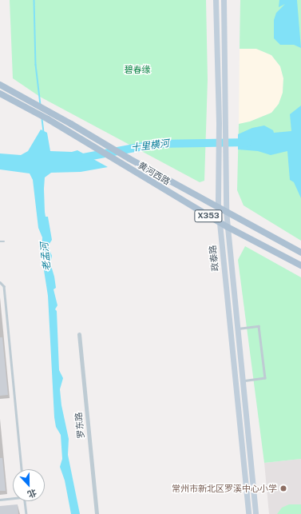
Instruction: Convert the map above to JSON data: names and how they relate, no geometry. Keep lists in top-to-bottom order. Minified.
{"streets":{"main road":["黄河西路","X353","政泰路"],"street":["罗东路"]},"crossings":[["黄河西路","政泰路"]],"water":["十里横河","老孟河"],"parks":["碧春缘"],"places":["常州市新北区罗溪中心小学"],"north":"bottom"}
